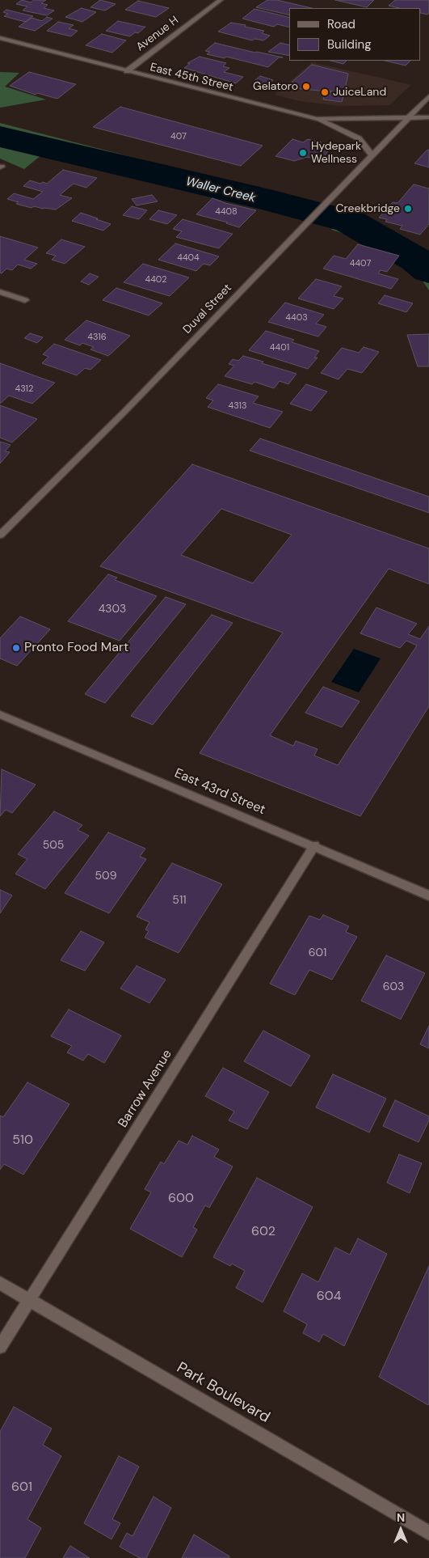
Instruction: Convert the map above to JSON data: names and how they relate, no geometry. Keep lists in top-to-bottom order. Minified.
{"streets":{"street":["Avenue H","East 45th Street","Duval Street","East 43rd Street","Barrow Avenue","Park Boulevard"]},"crossings":[["Avenue H","East 45th Street"],["East 45th Street","Duval Street"],["East 43rd Street","Barrow Avenue"],["Barrow Avenue","Park Boulevard"]],"water":["Waller Creek"],"places":["Gelatoro","JuiceLand","Hydepark Wellness","Creekbridge","Pronto Food Mart"],"house_numbers":["407","4408","4404","4407","4402","4403","4316","4401","4312","4313","4303","505","509","511","601","603","510","600","602","604","601"],"legend":["Road","Building"],"north":"top"}
